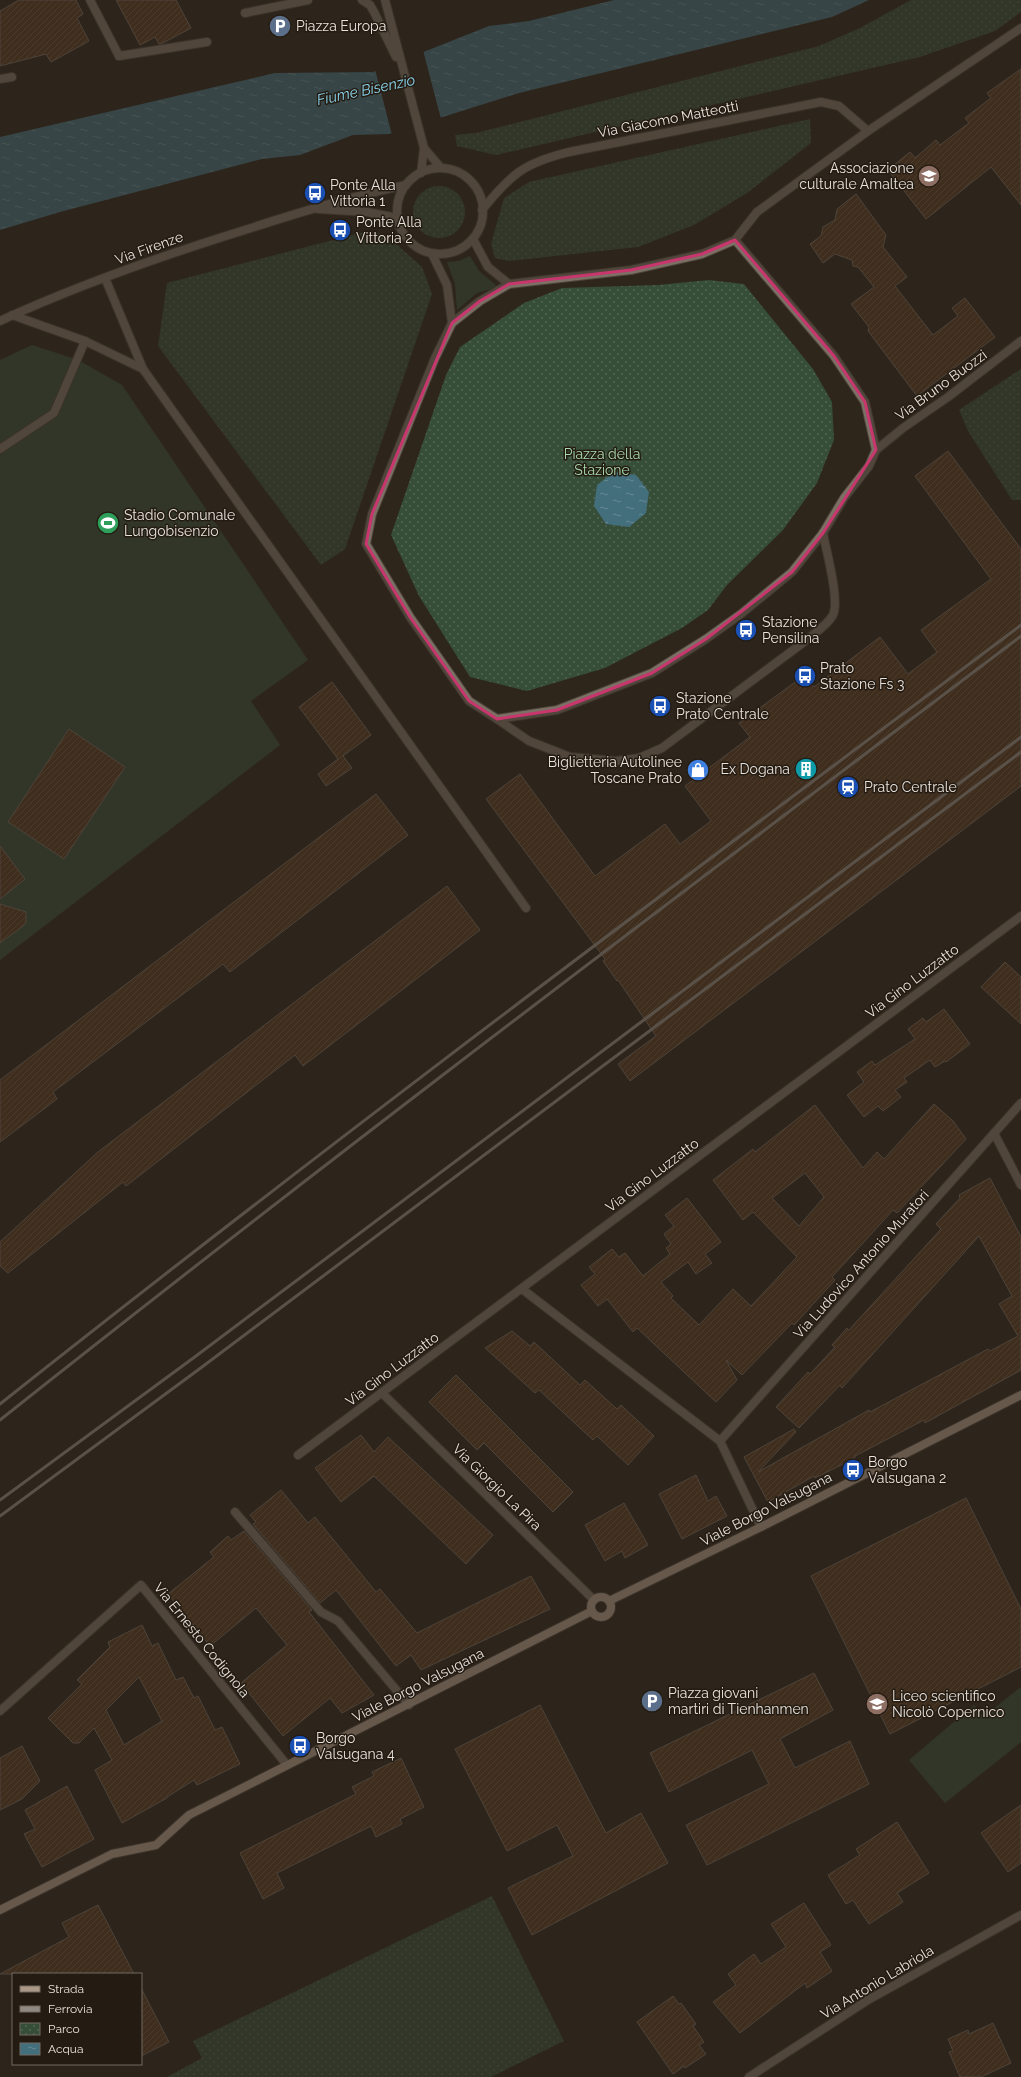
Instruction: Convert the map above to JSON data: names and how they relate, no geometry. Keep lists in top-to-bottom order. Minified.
{"streets":{"main road":["Viale Borgo Valsugana"],"street":["Via Giacomo Matteotti","Via Firenze","Via Bruno Buozzi","Via Gino Luzzatto","Via Ludovico Antonio Muratori","Via Giorgio La Pira","Via Ernesto Codignola","Via Antonio Labriola"]},"crossings":[["Via Giacomo Matteotti","Via Firenze"],["Via Gino Luzzatto","Via Giorgio La Pira"],["Via Giorgio La Pira","Viale Borgo Valsugana"],["Viale Borgo Valsugana","Via Ernesto Codignola"]],"water":["Fiume Bisenzio"],"parks":["Piazza della Stazione"],"places":{"parking":["Piazza Europa","Piazza giovani martiri di Tienhanmen"],"school or university":["Associazione culturale Amaltea","Liceo scientifico Nicolò Copernico"],"bus stop":["Ponte Alla Vittoria 1","Ponte Alla Vittoria 2","Stazione Pensilina","Prato Stazione Fs 3","Stazione Prato Centrale","Borgo Valsugana 2","Borgo Valsugana 4"],"sports":["Stadio Comunale Lungobisenzio"],"building":["Ex Dogana"],"shop":["Biglietteria Autolinee Toscane Prato"],"station":["Prato Centrale"]},"legend":["Strada","Ferrovia","Parco","Acqua"]}
